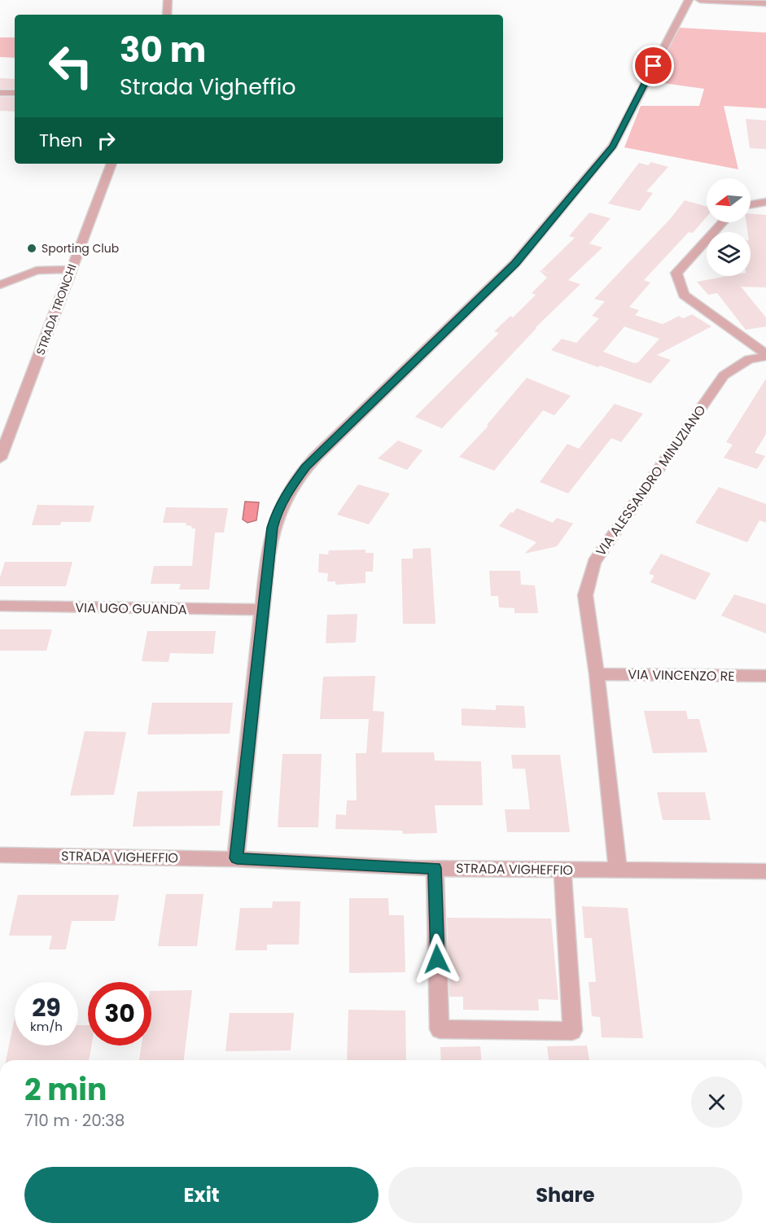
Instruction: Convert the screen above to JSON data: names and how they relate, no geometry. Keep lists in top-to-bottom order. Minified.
{"streets":{"street":["STRADA TRONCHI","VIA ALESSANDRO MINUZIANO","VIA UGO GUANDA","VIA VINCENZO RE","STRADA VIGHEFFIO"]},"crossings":[["VIA ALESSANDRO MINUZIANO","VIA VINCENZO RE"],["VIA ALESSANDRO MINUZIANO","STRADA VIGHEFFIO"]],"places":["Sporting Club"],"north":"left","page":{"turn":["30 m","Strada Vigheffio"],"then":"Then","speed":"29 km/h","limit":"30","heading":["2 min","710 m · 20:38"],"buttons":["Exit","Share"]}}
